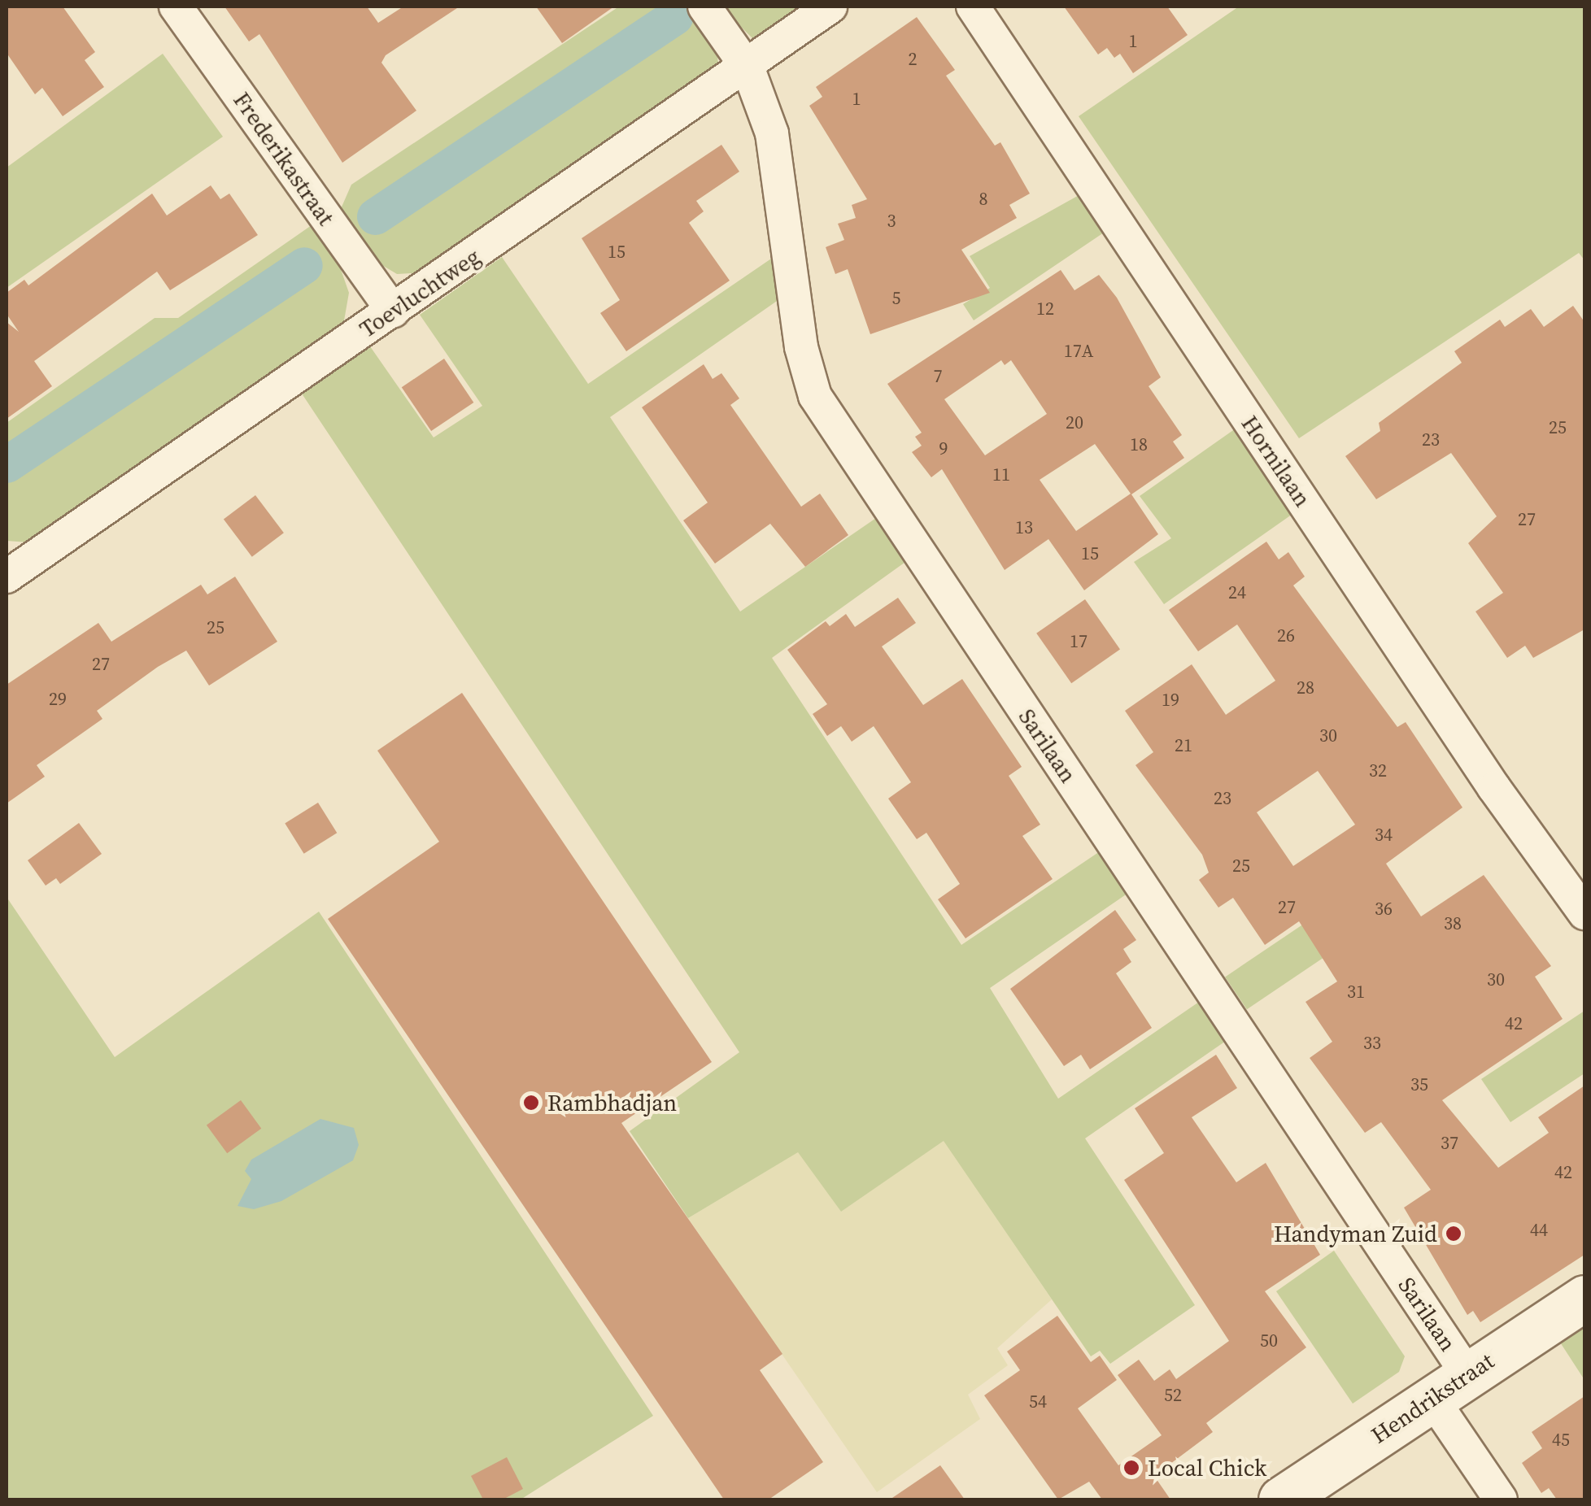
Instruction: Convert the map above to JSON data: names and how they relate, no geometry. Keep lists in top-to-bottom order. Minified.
{"streets":{"street":["Frederikastraat","Toevluchtweg","Hornilaan","Sarilaan","Hendrikstraat"]},"crossings":[["Frederikastraat","Toevluchtweg"],["Toevluchtweg","Sarilaan"],["Sarilaan","Hendrikstraat"]],"places":["Rambhadjan","Handyman Zuid","Local Chick"],"house_numbers":["1","2","1","8","3","15","5","12","17A","7","20","25","23","18","9","11","27","13","15","24","25","26","17","27","28","29","19","30","21","32","23","34","25","27","36","38","30","31","42","33","35","37","42","44","50","52","54","45"]}
